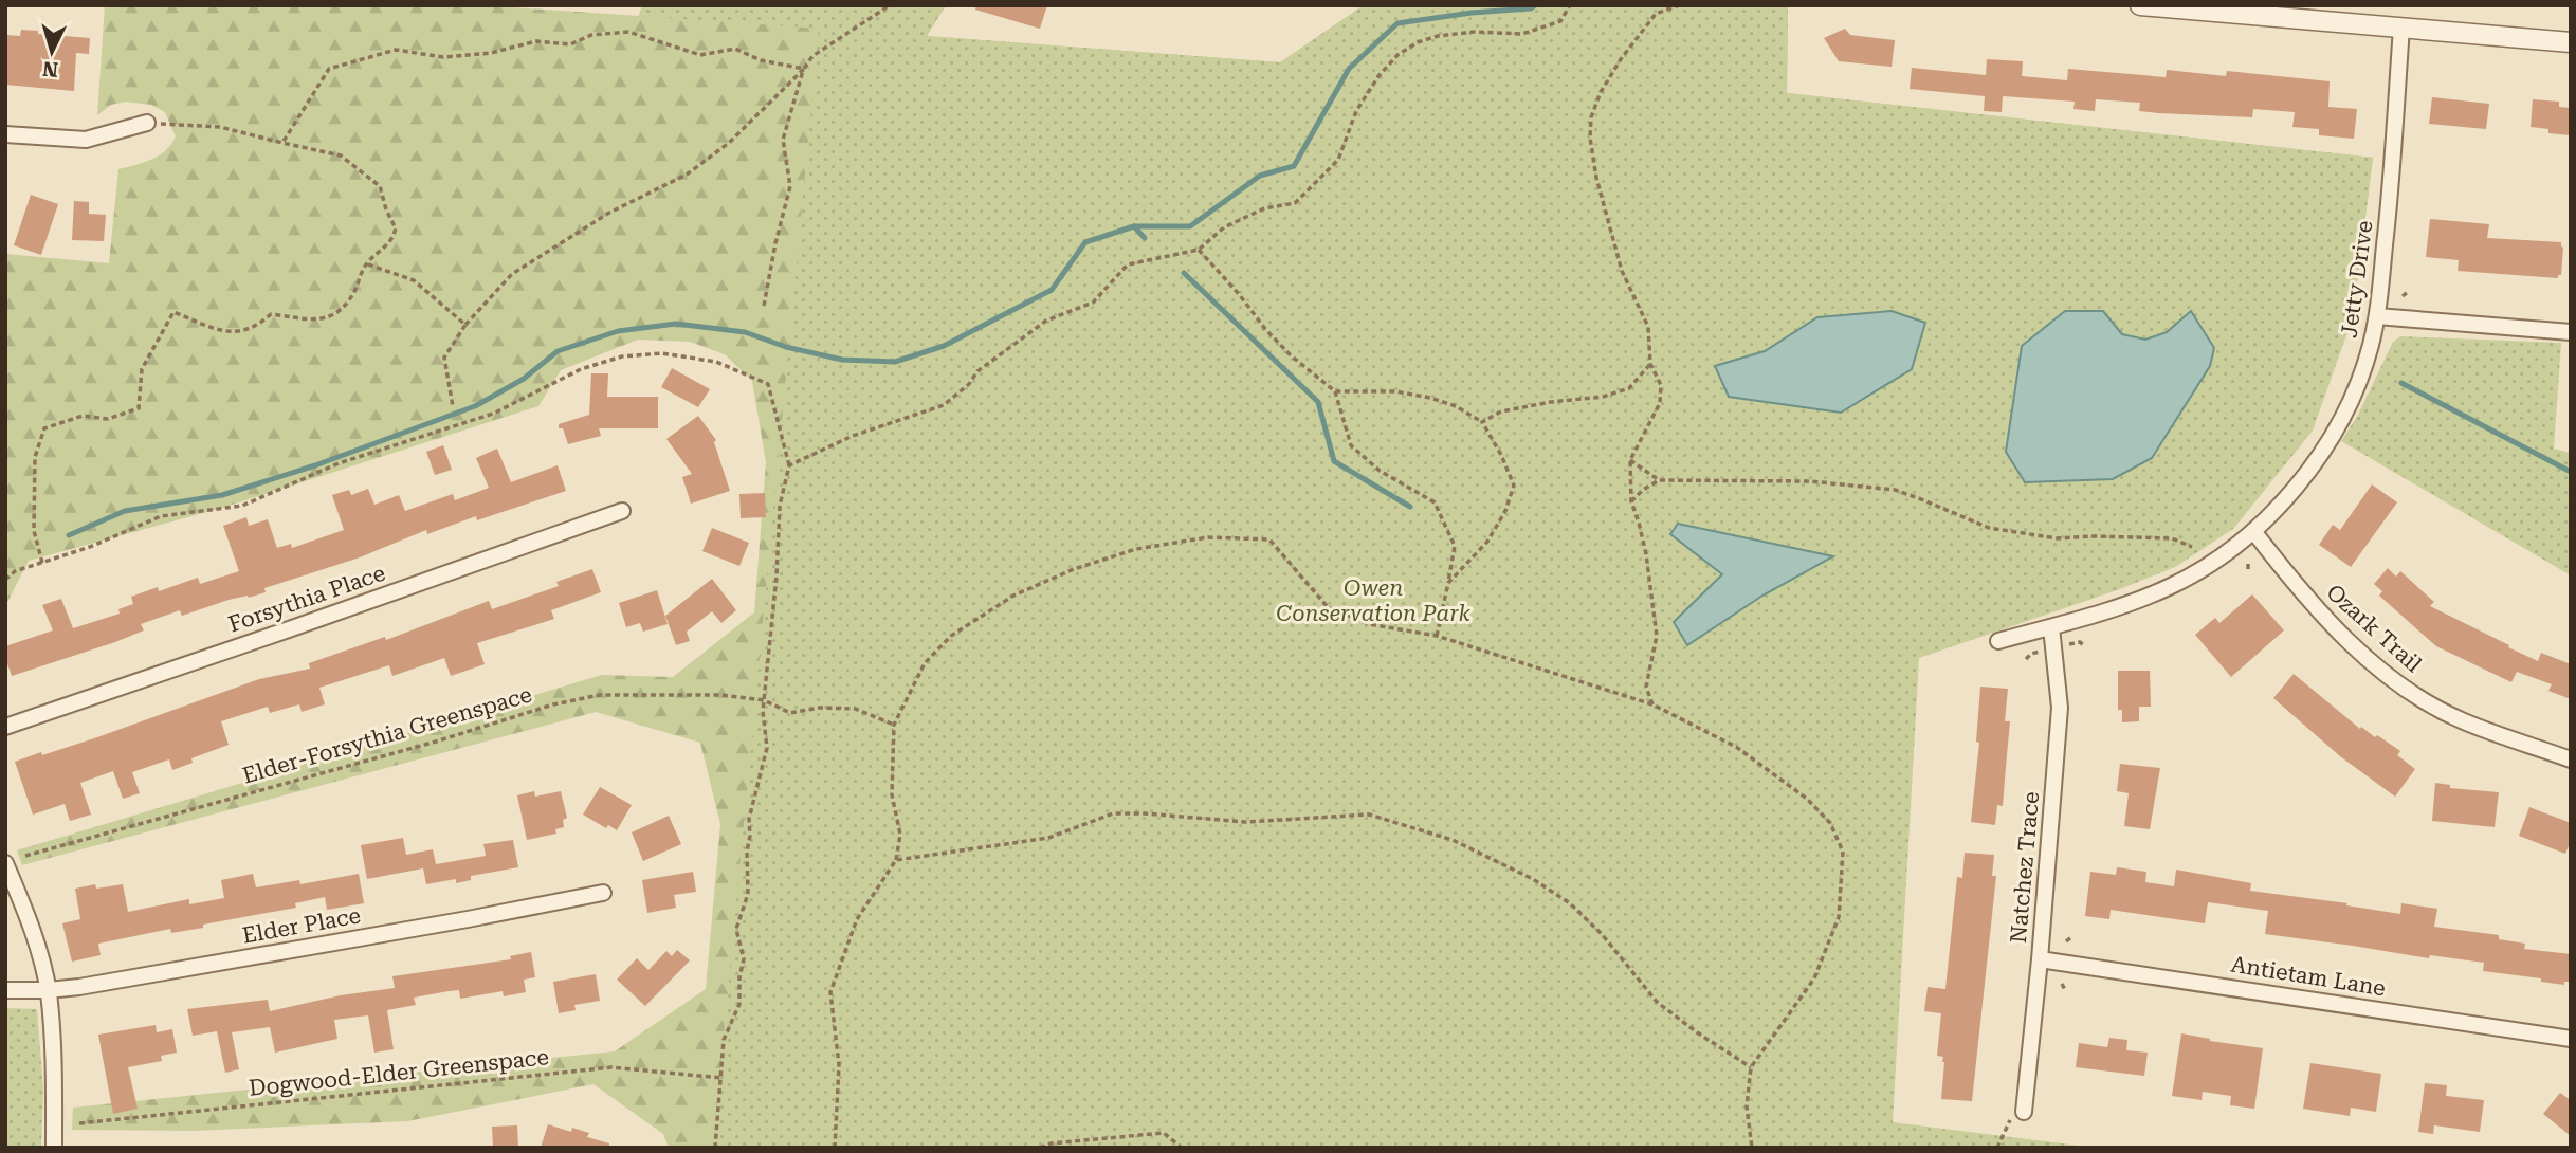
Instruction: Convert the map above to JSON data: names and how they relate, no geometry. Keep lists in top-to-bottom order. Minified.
{"streets":{"street":["Jetty Drive","Forsythia Place","Ozark Trail","Natchez Trace","Elder Place","Antietam Lane"],"path":["Elder-Forsythia Greenspace","Dogwood-Elder Greenspace"]},"crossings":[["Jetty Drive","Ozark Trail"],["Jetty Drive","Natchez Trace"],["Natchez Trace","Antietam Lane"]],"parks":["Owen Conservation Park"],"north":"bottom"}
